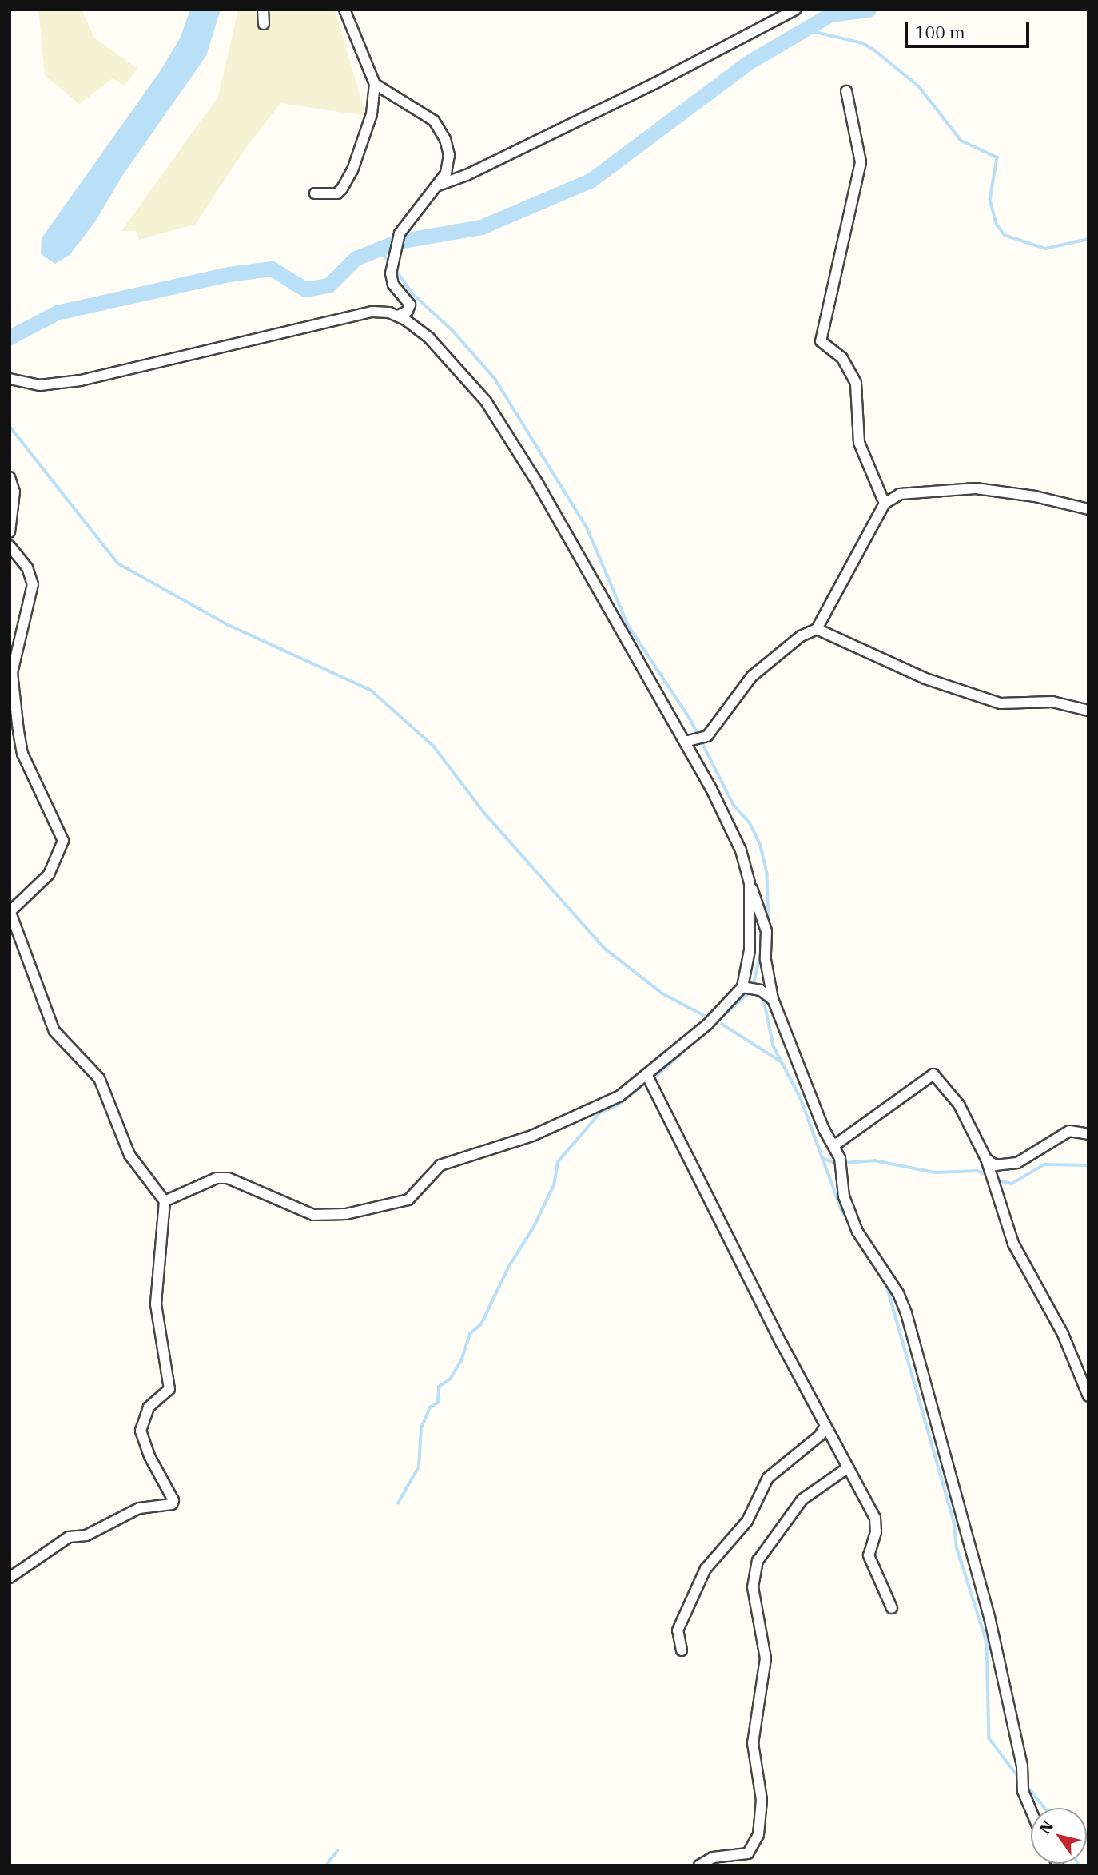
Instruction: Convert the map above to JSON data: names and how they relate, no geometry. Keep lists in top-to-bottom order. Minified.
{"scale_bar":"100 m","north":"top left"}
